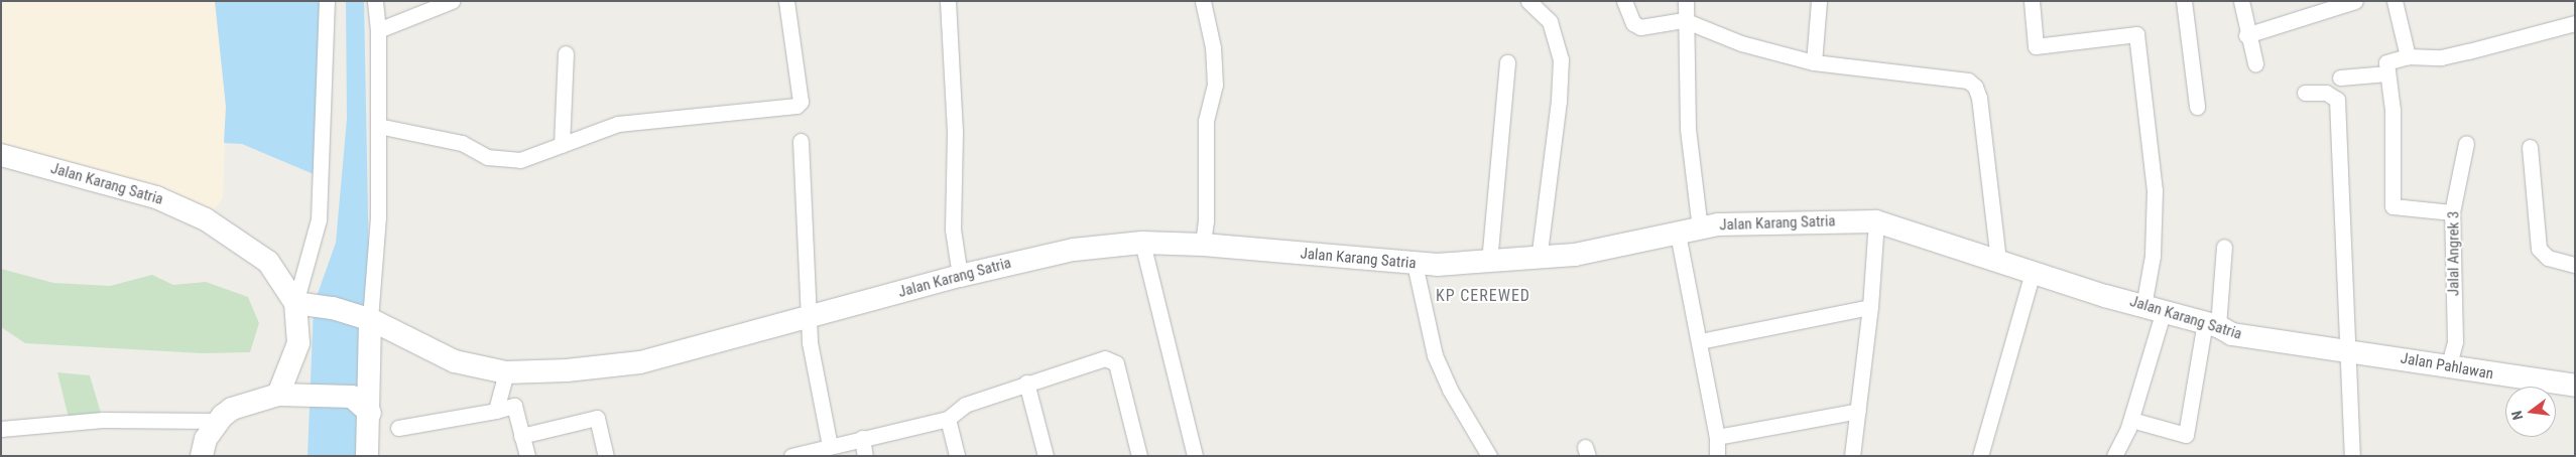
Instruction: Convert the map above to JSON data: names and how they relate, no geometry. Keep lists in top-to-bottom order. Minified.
{"streets":{"street":["Jalan Karang Satria","Jalal Angrek 3","Jalan Pahlawan"]},"crossings":[["Jalan Karang Satria","Jalan Pahlawan"],["Jalal Angrek 3","Jalan Pahlawan"]],"districts":["KP CEREWED"],"north":"left"}
